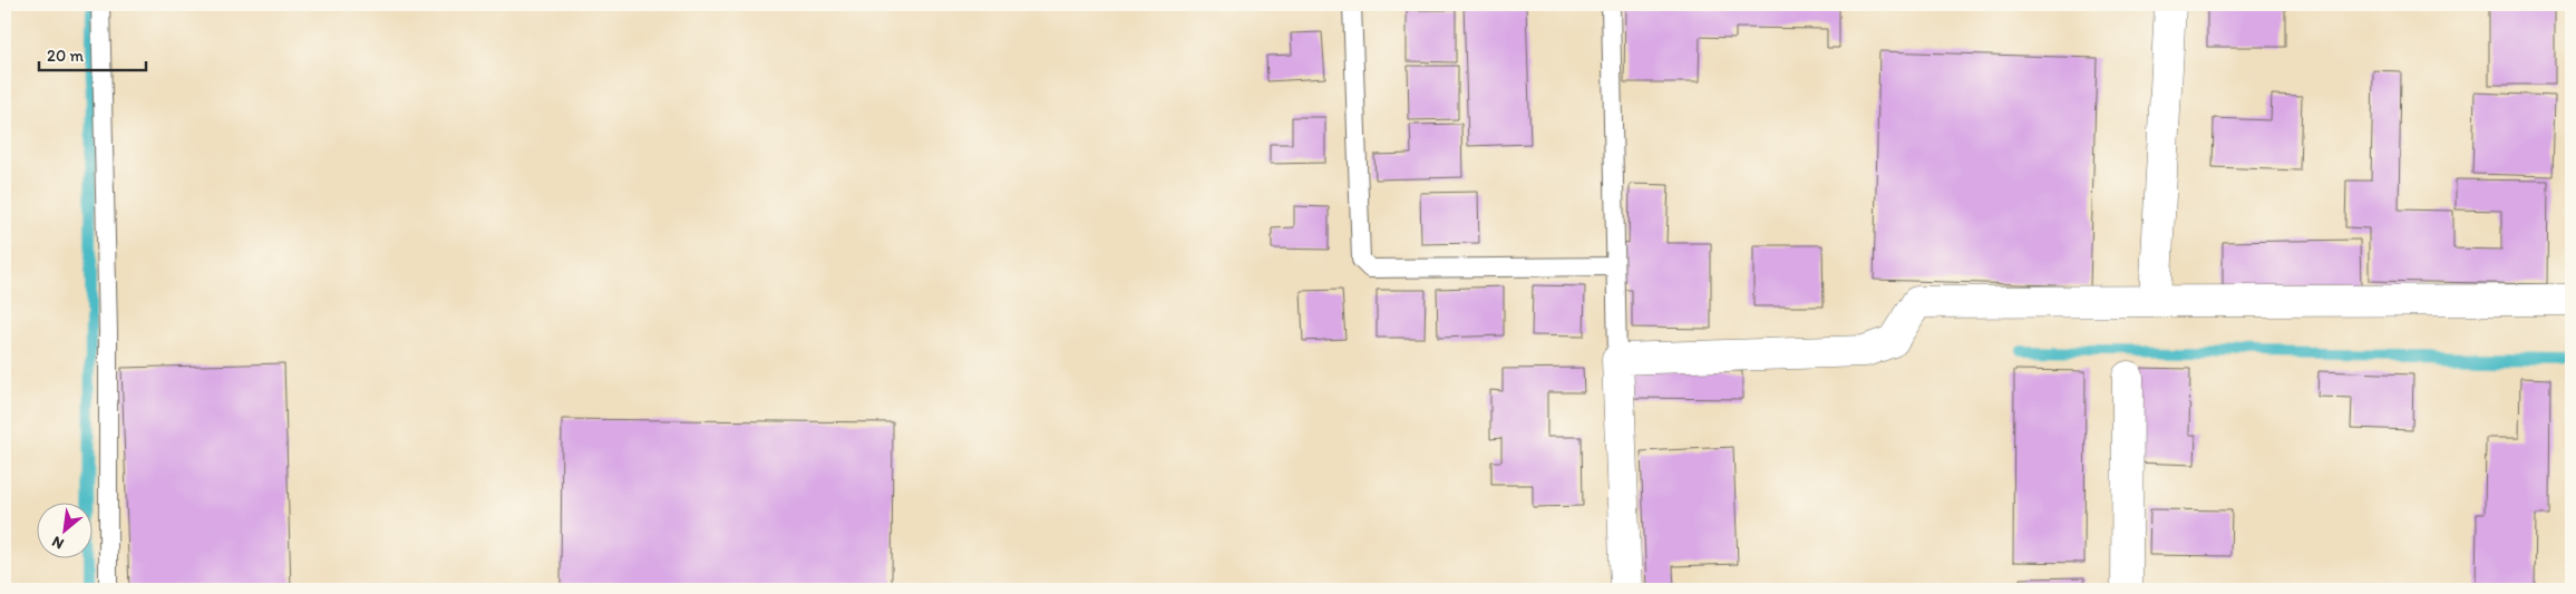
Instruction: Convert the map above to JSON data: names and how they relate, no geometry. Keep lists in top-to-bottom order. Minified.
{"scale_bar":"20 m","north":"bottom left"}
